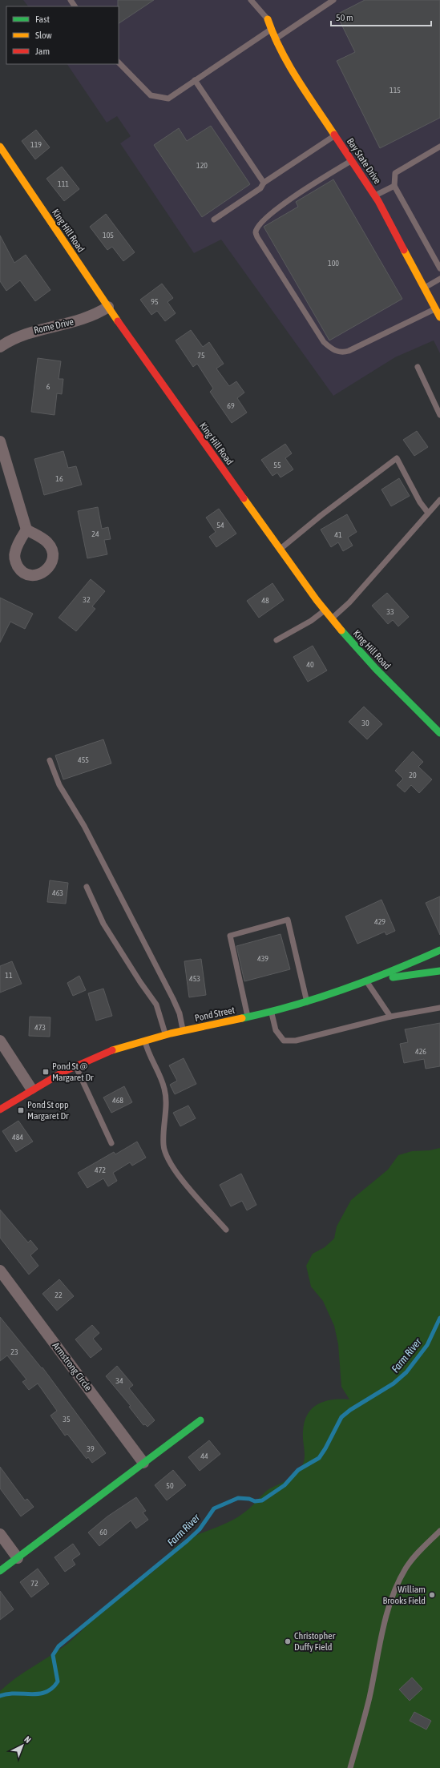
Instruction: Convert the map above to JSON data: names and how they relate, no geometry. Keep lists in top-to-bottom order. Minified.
{"streets":{"street":["Bay State Drive","King Hill Road","Rome Drive","Pond Street","Armstrong Circle"]},"crossings":[["King Hill Road","Rome Drive"]],"water":["Farm River"],"places":{"transit":["Pond St @ Margaret Dr","Pond St opp Margaret Dr"],"other":["William Brooks Field","Christopher Duffy Field"]},"house_numbers":["115","119","120","111","105","100","95","75","6","69","55","16","54","24","41","32","48","33","40","30","455","20","463","429","439","11","453","473","426","468","484","472","22","23","34","35","39","44","50","60","72"],"legend":["Fast","Slow","Jam"],"scale_bar":"50 m","north":"top right"}
